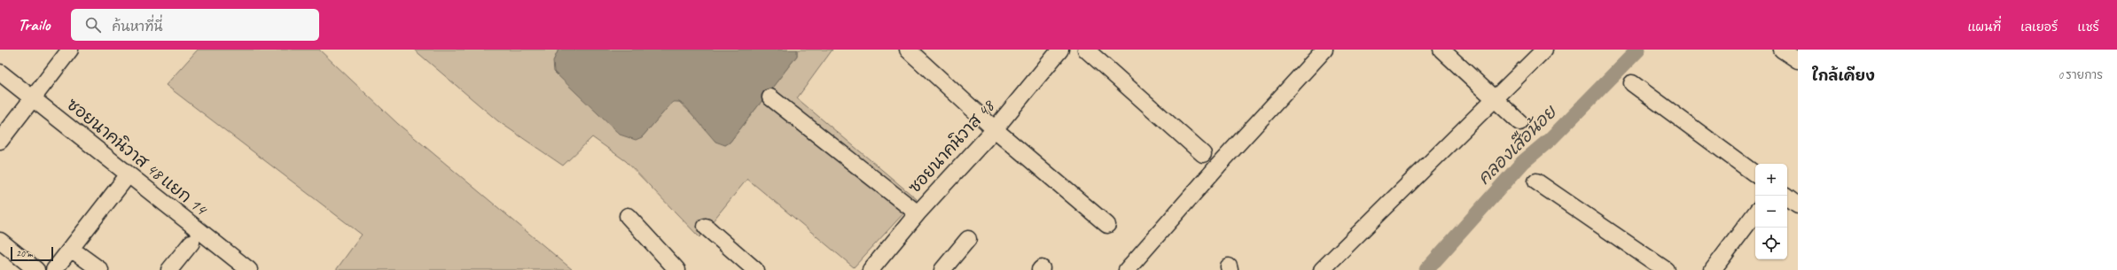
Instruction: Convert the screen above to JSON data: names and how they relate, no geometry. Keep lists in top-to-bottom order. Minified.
{"streets":{"street":["ซอยนาคนิวาส 48","ซอยนาคนิวาส 48 แยก 14"]},"water":["คลองเสือน้อย"],"scale_bar":"20 m","page":{"header":"Trailo","search":"ค้นหาที่นี่","nav":["แผนที่","เลเยอร์","แชร์"],"heading":["ใกล้เคียง","0 รายการ"],"map_buttons":["+","−"],"scale":"20 m"}}
